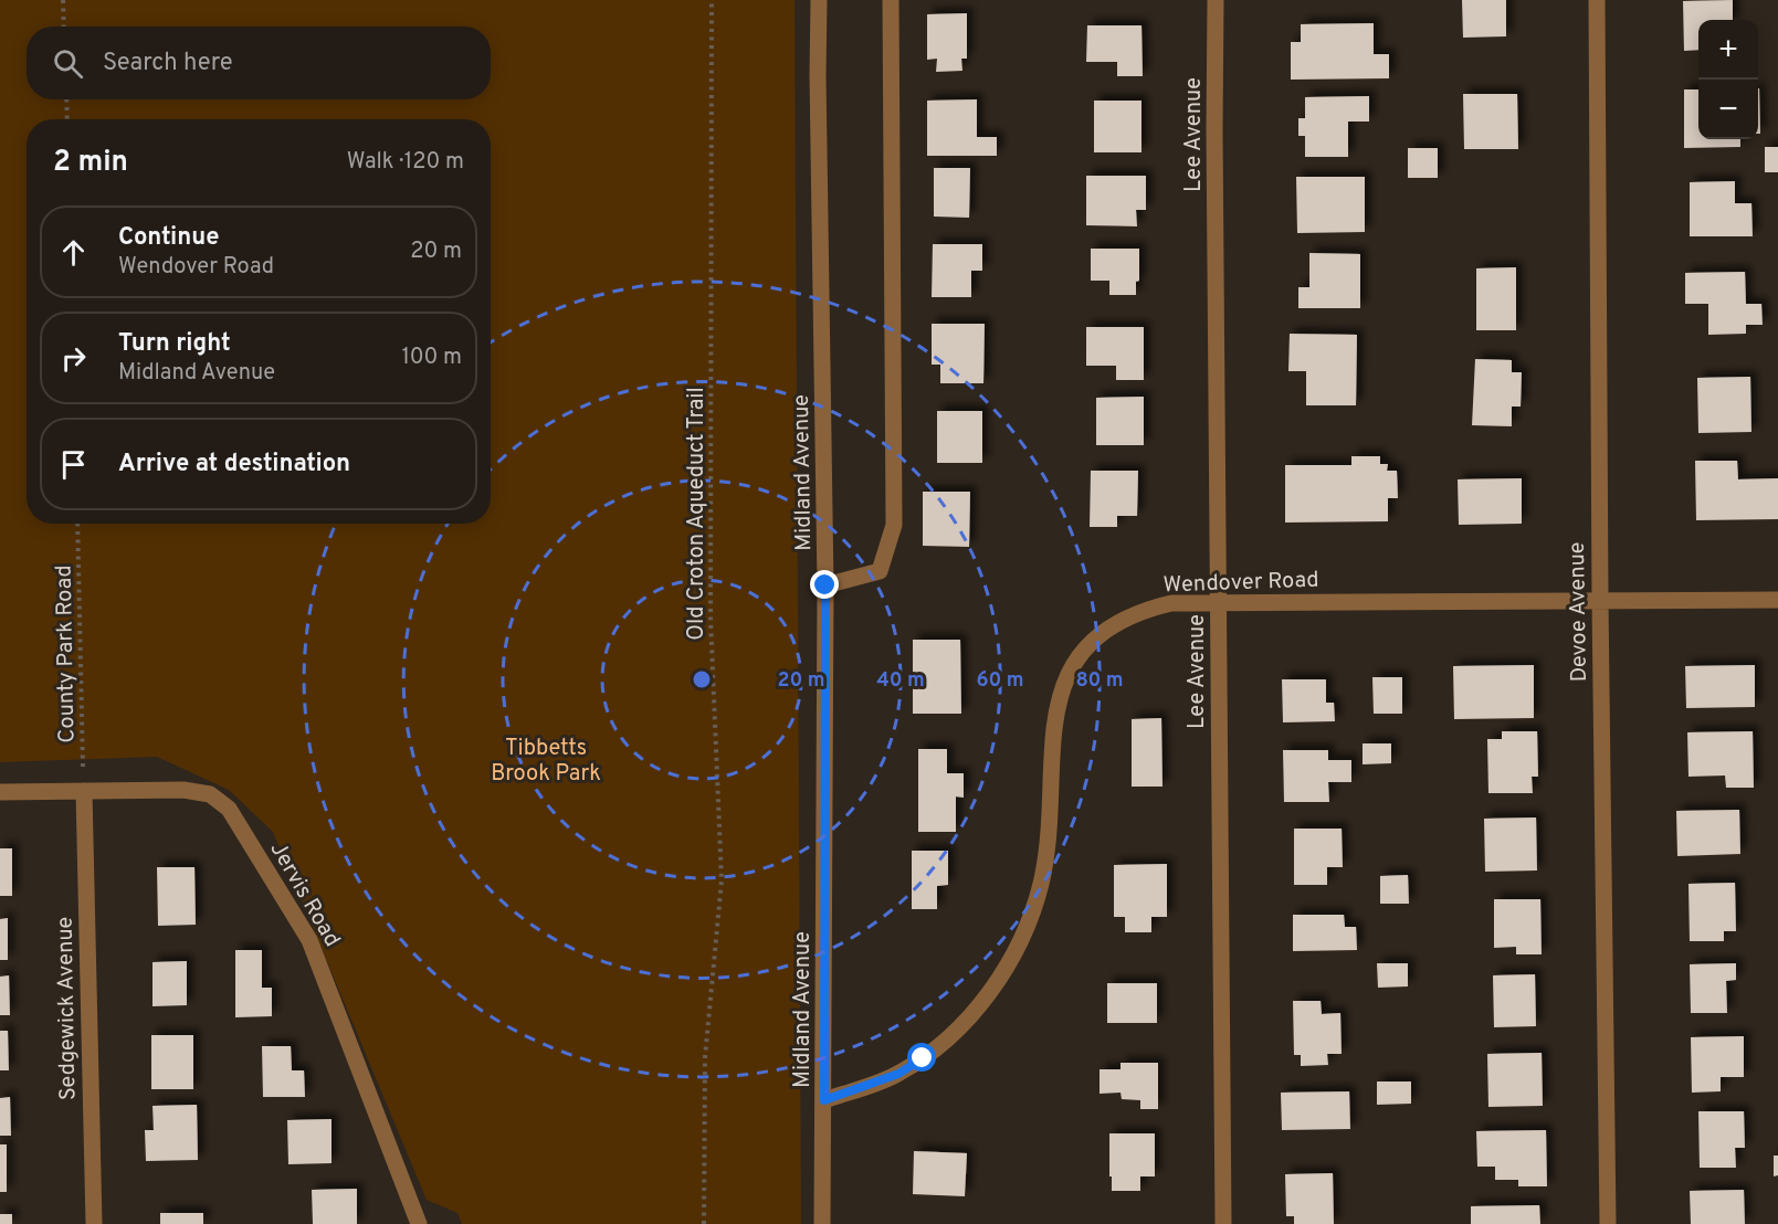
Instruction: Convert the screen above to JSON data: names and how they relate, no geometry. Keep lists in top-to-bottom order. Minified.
{"streets":{"street":["Lee Avenue","Midland Avenue","Wendover Road","Devoe Avenue","Jervis Road","Sedgewick Avenue"],"path":["Old Croton Aqueduct Trail","County Park Road"]},"crossings":[["Lee Avenue","Wendover Road"],["Midland Avenue","Wendover Road"],["Wendover Road","Devoe Avenue"],["County Park Road","Jervis Road"],["County Park Road","Sedgewick Avenue"],["Jervis Road","Sedgewick Avenue"]],"parks":["Tibbetts Brook Park"],"page":{"map_buttons":["+","−"],"search":"Search here","heading":["2 min","Walk · 120 m"],"list":[["Continue","Wendover Road","20 m"],["Turn right","Midland Avenue","100 m"],"Arrive at destination"]},"rings":["20 m","40 m","60 m","80 m"]}
